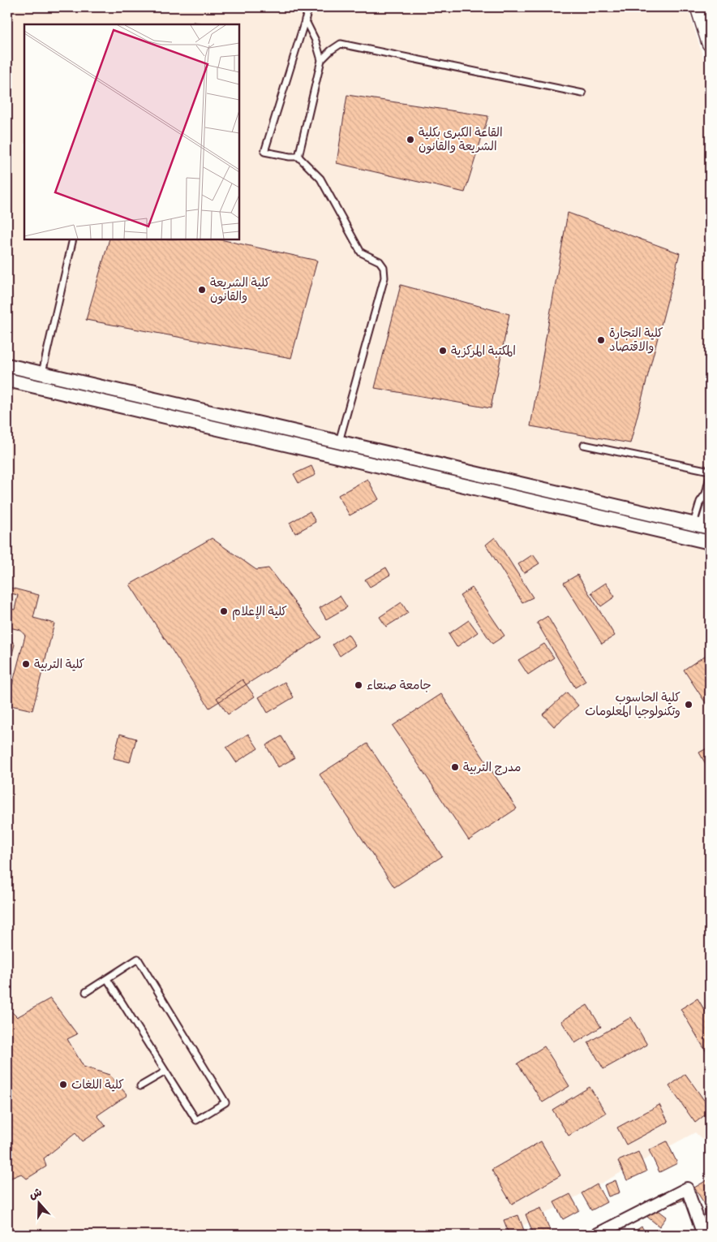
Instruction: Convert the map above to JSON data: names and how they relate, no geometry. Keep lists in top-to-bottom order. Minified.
{"places":["القاعة الكبرى بكلية الشريعة والقانون","كلية الشريعة والقانون","كلية التجارة والاقتصاد","المكتبة المركزية","كلية الإعلام","كلية التربية","جامعة صنعاء","كلية الحاسوب وتكنولوجيا المعلومات","مدرج التربية","كلية اللغات"],"north":"top"}
